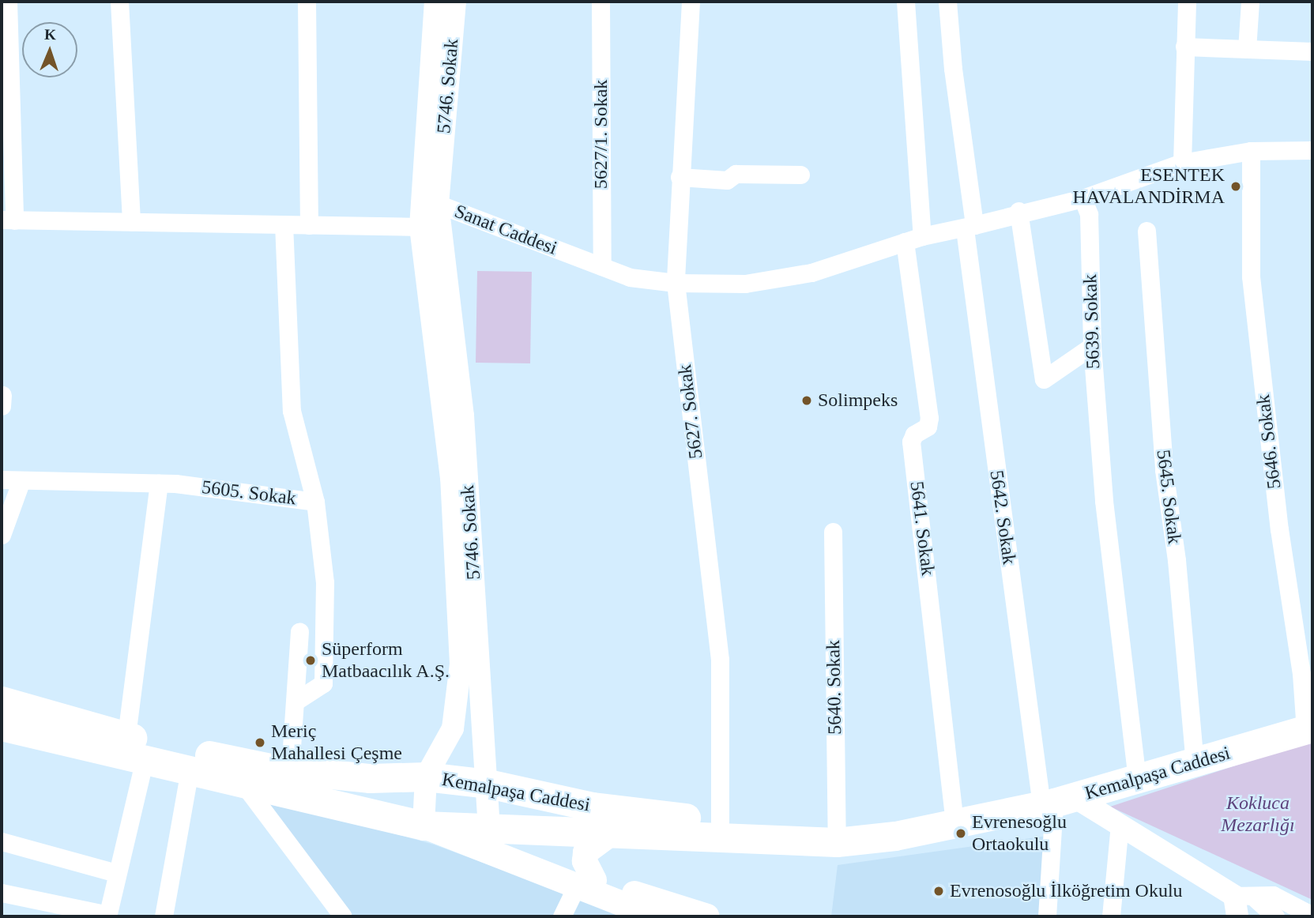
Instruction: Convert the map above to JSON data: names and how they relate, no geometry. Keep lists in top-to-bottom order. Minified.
{"streets":{"main road":["Kemalpaşa Caddesi"],"street":["5746. Sokak","5627/1. Sokak","Sanat Caddesi","5639. Sokak","5627. Sokak","5646. Sokak","5605. Sokak","5645. Sokak","5642. Sokak","5641. Sokak","5640. Sokak"]},"crossings":[["5746. Sokak","Sanat Caddesi"],["5746. Sokak","Kemalpaşa Caddesi"],["5627/1. Sokak","Sanat Caddesi"],["Sanat Caddesi","5627. Sokak"],["Sanat Caddesi","5642. Sokak"],["Sanat Caddesi","5641. Sokak"],["5639. Sokak","Kemalpaşa Caddesi"],["5627. Sokak","Kemalpaşa Caddesi"],["5646. Sokak","Kemalpaşa Caddesi"],["5645. Sokak","Kemalpaşa Caddesi"],["5642. Sokak","Kemalpaşa Caddesi"],["5641. Sokak","Kemalpaşa Caddesi"],["5640. Sokak","Kemalpaşa Caddesi"]],"parks":["Kokluca Mezarlığı"],"places":["ESENTEK HAVALANDİRMA","Solimpeks","Süperform Matbaacılık A.Ş.","Meriç Mahallesi Çeşme","Evrenesoğlu Ortaokulu","Evrenosoğlu İlköğretim Okulu"],"north":"top"}
